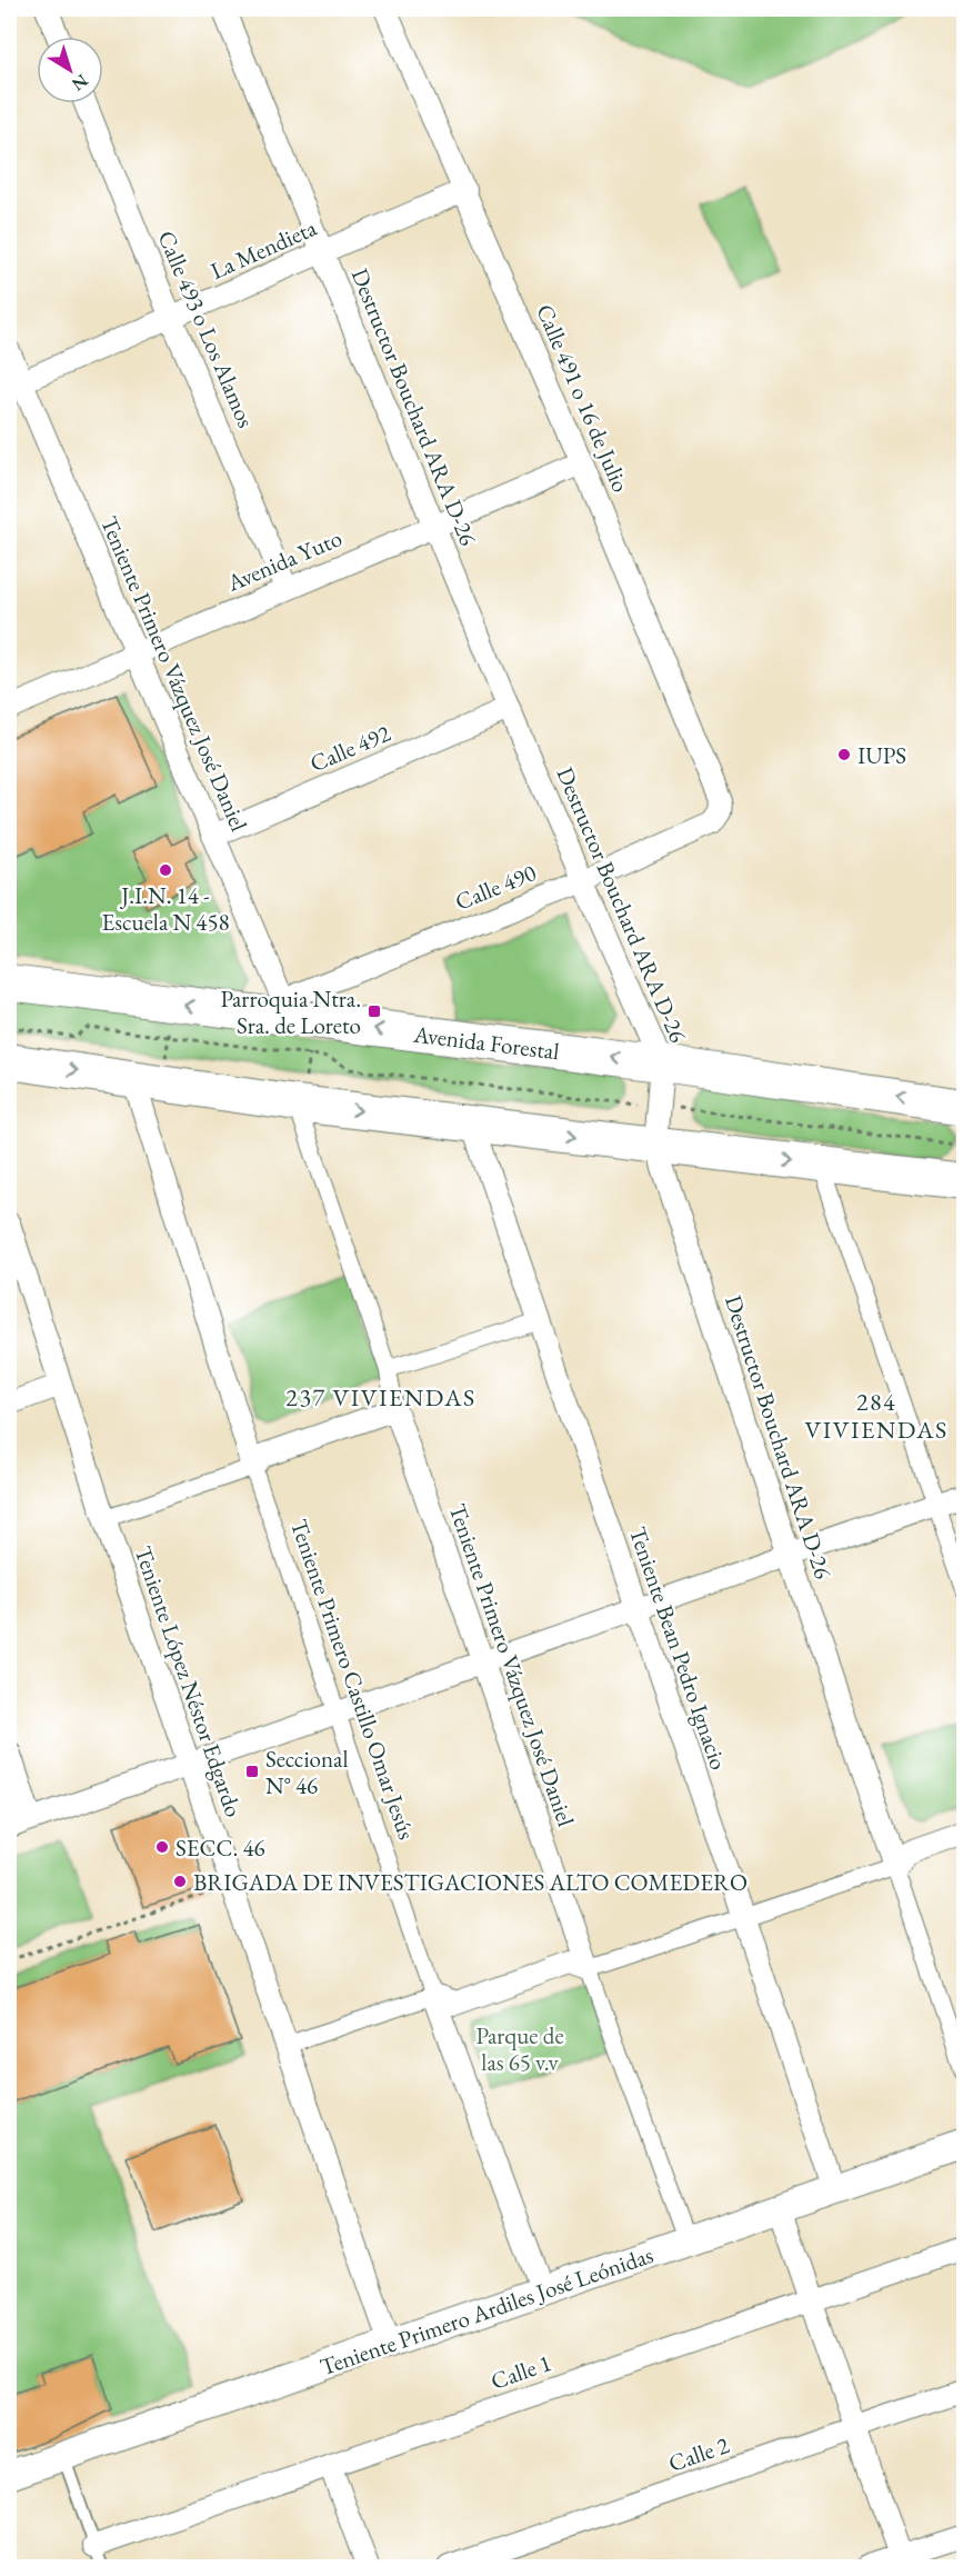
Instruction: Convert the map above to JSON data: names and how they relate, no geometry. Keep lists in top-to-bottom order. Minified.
{"streets":{"main road":["Avenida Forestal"],"street":["La Mendieta","Calle 493 o Los Alamos","Calle 491 o 16 de Julio","Destructor Bouchard ARA D-26","Avenida Yuto","Teniente Primero Vázquez José Daniel","Calle 492","Calle 490","Teniente Bean Pedro Ignacio","Teniente Primero Castillo Omar Jesús","Teniente López Néstor Edgardo","Teniente Primero Ardiles José Leónidas","Calle 1","Calle 2"]},"crossings":[["La Mendieta","Calle 493 o Los Alamos"],["La Mendieta","Calle 491 o 16 de Julio"],["La Mendieta","Destructor Bouchard ARA D-26"],["La Mendieta","Teniente Primero Vázquez José Daniel"],["Calle 493 o Los Alamos","Avenida Yuto"],["Calle 491 o 16 de Julio","Avenida Yuto"],["Calle 491 o 16 de Julio","Calle 490"],["Destructor Bouchard ARA D-26","Avenida Yuto"],["Destructor Bouchard ARA D-26","Calle 492"],["Destructor Bouchard ARA D-26","Calle 490"],["Destructor Bouchard ARA D-26","Avenida Forestal"],["Avenida Yuto","Teniente Primero Vázquez José Daniel"],["Teniente Primero Vázquez José Daniel","Calle 492"],["Teniente Primero Vázquez José Daniel","Calle 490"],["Teniente Primero Vázquez José Daniel","Avenida Forestal"],["Teniente Primero Vázquez José Daniel","Teniente Primero Ardiles José Leónidas"],["Calle 490","Avenida Forestal"],["Teniente Bean Pedro Ignacio","Teniente Primero Ardiles José Leónidas"],["Teniente Primero Castillo Omar Jesús","Teniente Primero Ardiles José Leónidas"],["Teniente López Néstor Edgardo","Teniente Primero Ardiles José Leónidas"]],"districts":["237 VIVIENDAS","284 VIVIENDAS"],"parks":["Parque de las 65 v.v"],"places":{"other":["IUPS","J.I.N. 14 - Escuela N 458","SECC. 46","BRIGADA DE INVESTIGACIONES ALTO COMEDERO"],"transit":["Parroquia Ntra. Sra. de Loreto","Seccional N° 46"]},"north":"bottom right"}
